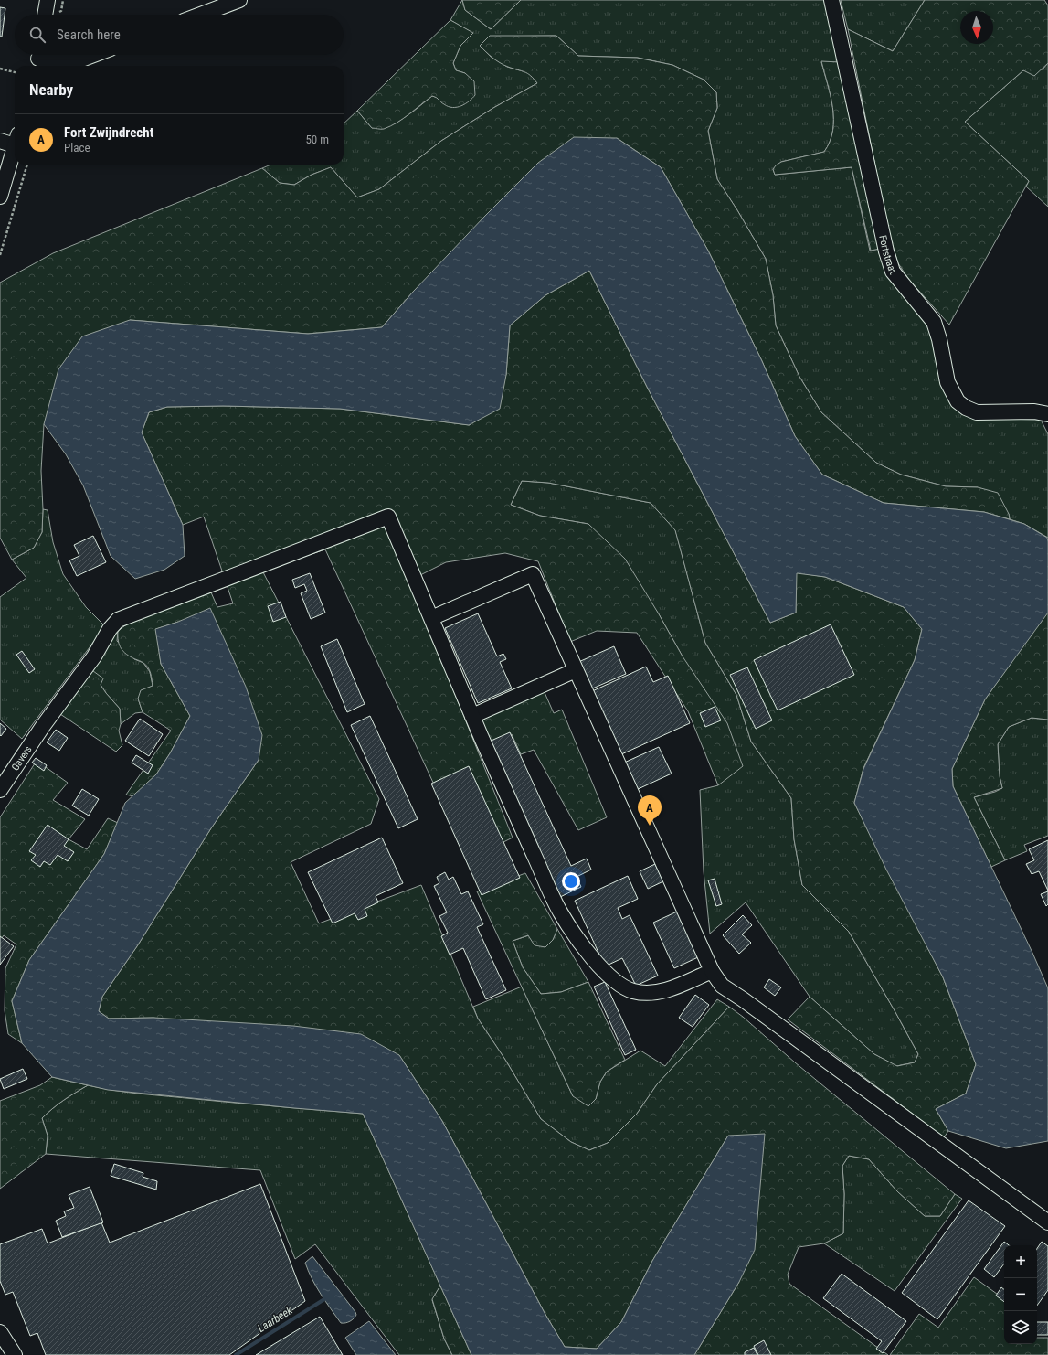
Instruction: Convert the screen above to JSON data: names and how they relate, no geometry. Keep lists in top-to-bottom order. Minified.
{"streets":{"street":["Fortstraat","Gavers"]},"water":["Laarbeek"],"north":"bottom","page":{"search":"Search here","heading":"Nearby","list":[{"mark":"A","name":"Fort Zwijndrecht","note":"Place","value":"50 m"}],"pins":"A","map_buttons":["+","−"]}}
